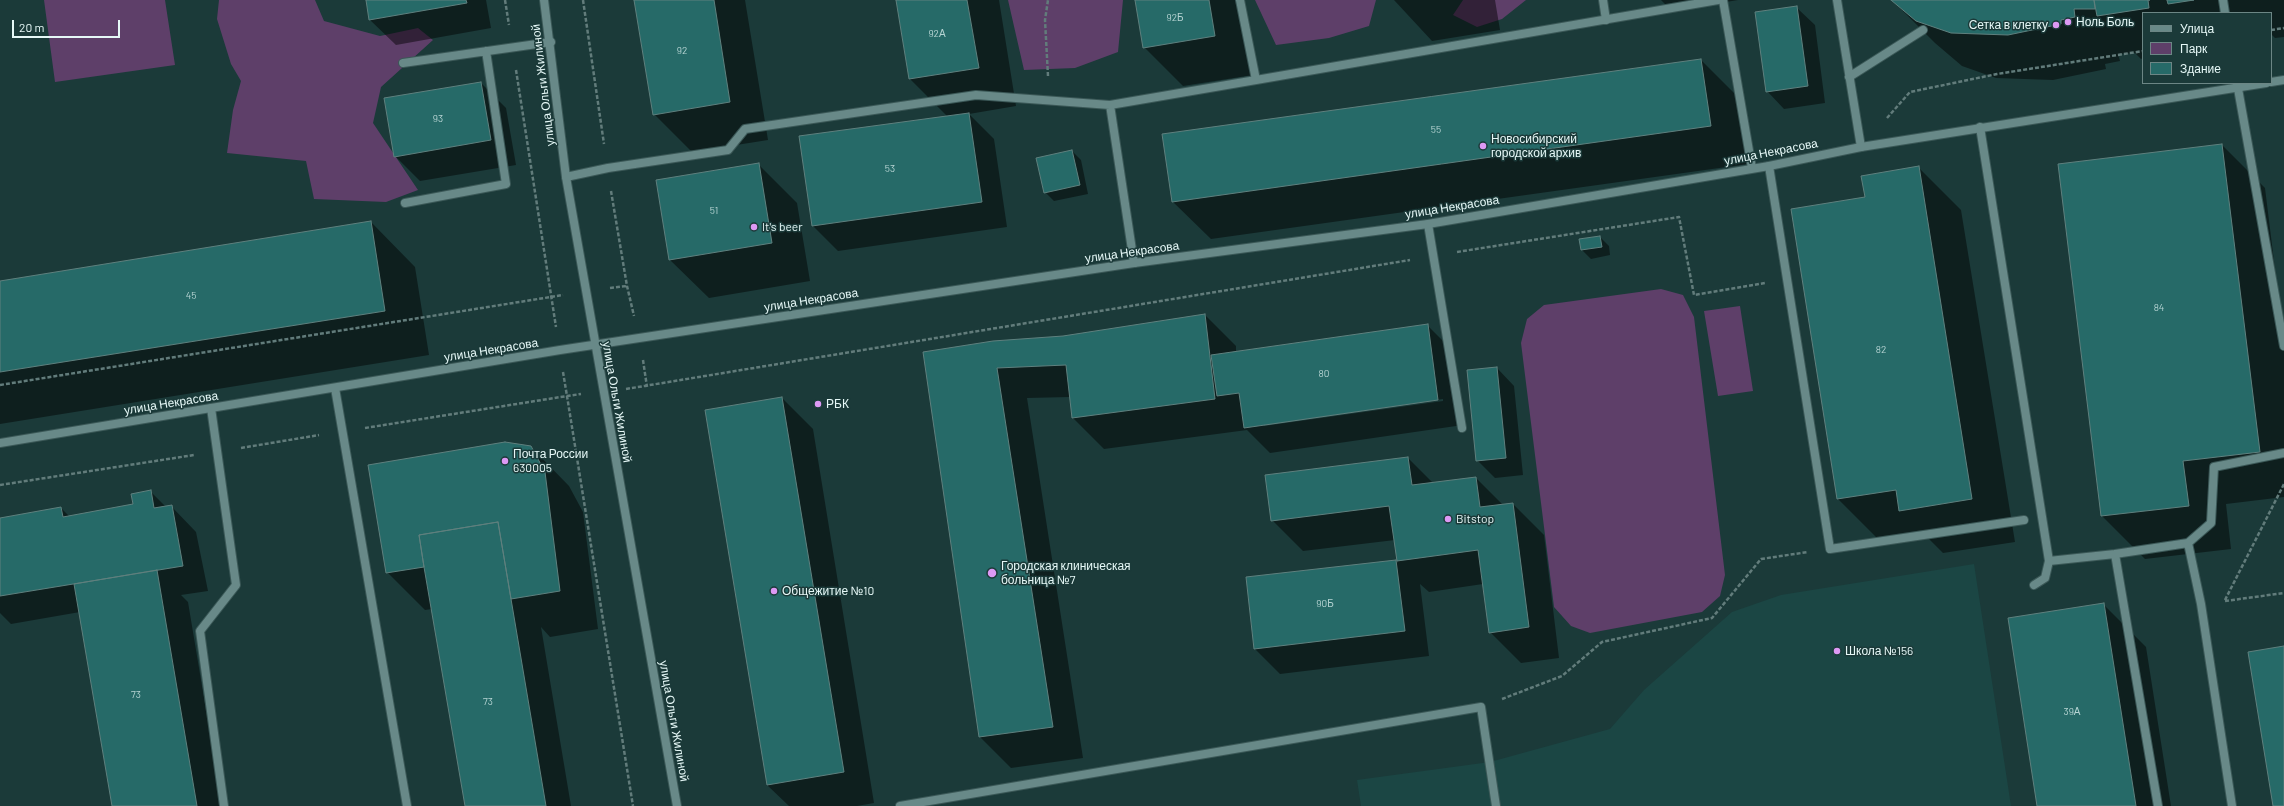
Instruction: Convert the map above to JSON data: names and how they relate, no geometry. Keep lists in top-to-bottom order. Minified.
{"streets":{"street":["улица Ольги Жилиной","улица Некрасова"]},"crossings":[["улица Ольги Жилиной","улица Некрасова"]],"places":["Ноль Боль","Сетка в клетку","Новосибирский городской архив","It's beer","РБК","Почта России 630005","Bitstop","Городская клиническая больница №7","Общежитие №10","Школа №156"],"house_numbers":["92Б","92А","92","93","55","53","51","45","84","82","80","90Б","73","73","39А"],"legend":["Улица","Парк","Здание"],"scale_bar":"20 m"}
